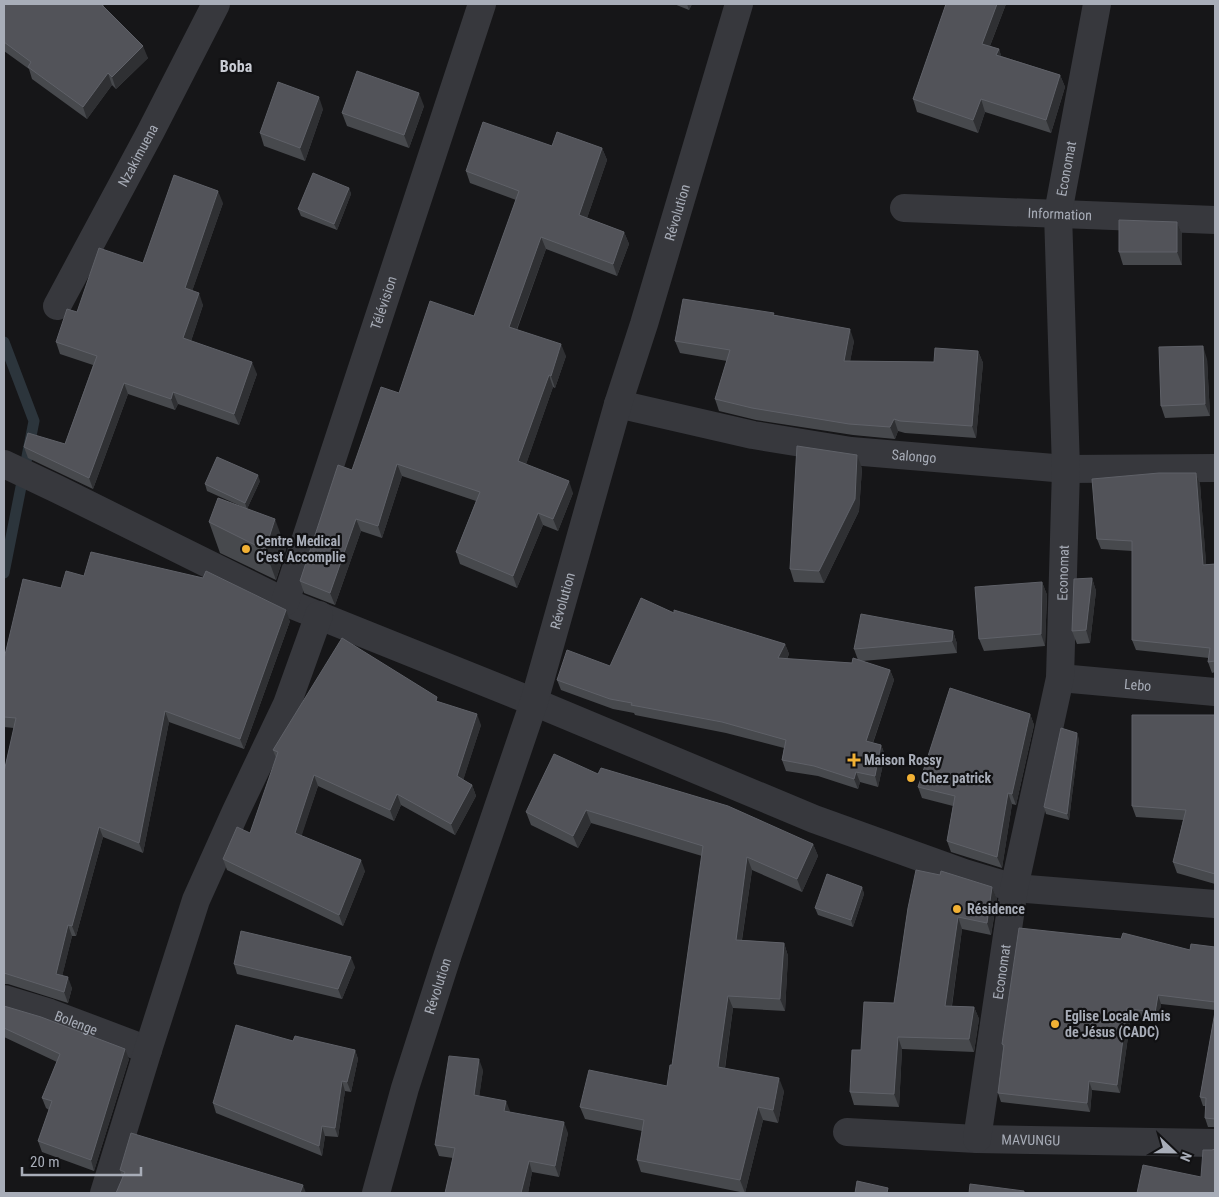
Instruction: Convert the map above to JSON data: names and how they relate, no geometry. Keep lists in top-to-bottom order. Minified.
{"streets":{"street":["Nzakimuena","Economat","Révolution","Information","Télévision","Salongo","Lebo","Bolenge","MAVUNGU"]},"crossings":[["Economat","Information"],["Economat","Salongo"],["Economat","Lebo"],["Economat","MAVUNGU"],["Révolution","Salongo"]],"districts":["Boba"],"places":{"other":["Centre Medical C'est Accomplie","Chez patrick","Résidence","Eglise Locale Amis de Jésus (CADC)"],"health":["Maison Rossy"]},"scale_bar":"20 m","north":"right"}
